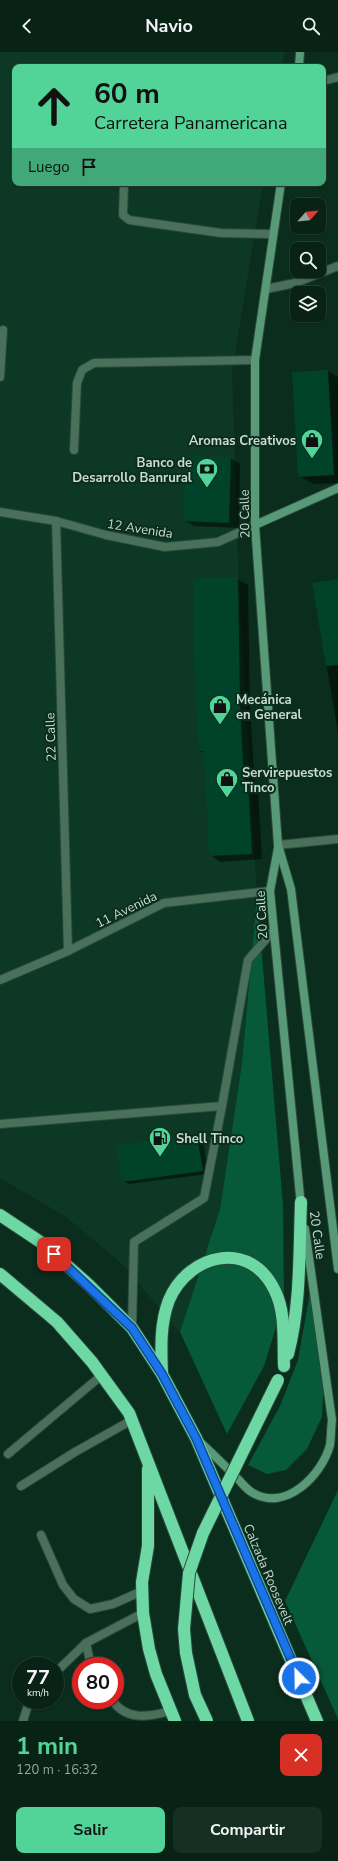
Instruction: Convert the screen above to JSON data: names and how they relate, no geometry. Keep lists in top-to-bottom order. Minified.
{"streets":{"highway":["Calzada Roosevelt"],"main road":["20 Calle","12 Avenida"],"street":["22 Calle","11 Avenida"]},"crossings":[["20 Calle","12 Avenida"],["20 Calle","11 Avenida"],["20 Calle","Calzada Roosevelt"],["12 Avenida","22 Calle"],["22 Calle","11 Avenida"]],"places":{"shop":["Aromas Creativos","Mecánica en General","Servirepuestos Tinco"],"bank":["Banco de Desarrollo Banrural"],"fuel station":["Shell Tinco"]},"north":"top right","page":{"header":"Navio","turn":["60 m","Carretera Panamericana"],"then":"Luego","speed":"77 km/h","limit":"80","heading":["1 min","120 m · 16:32"],"buttons":["Salir","Compartir"]}}
